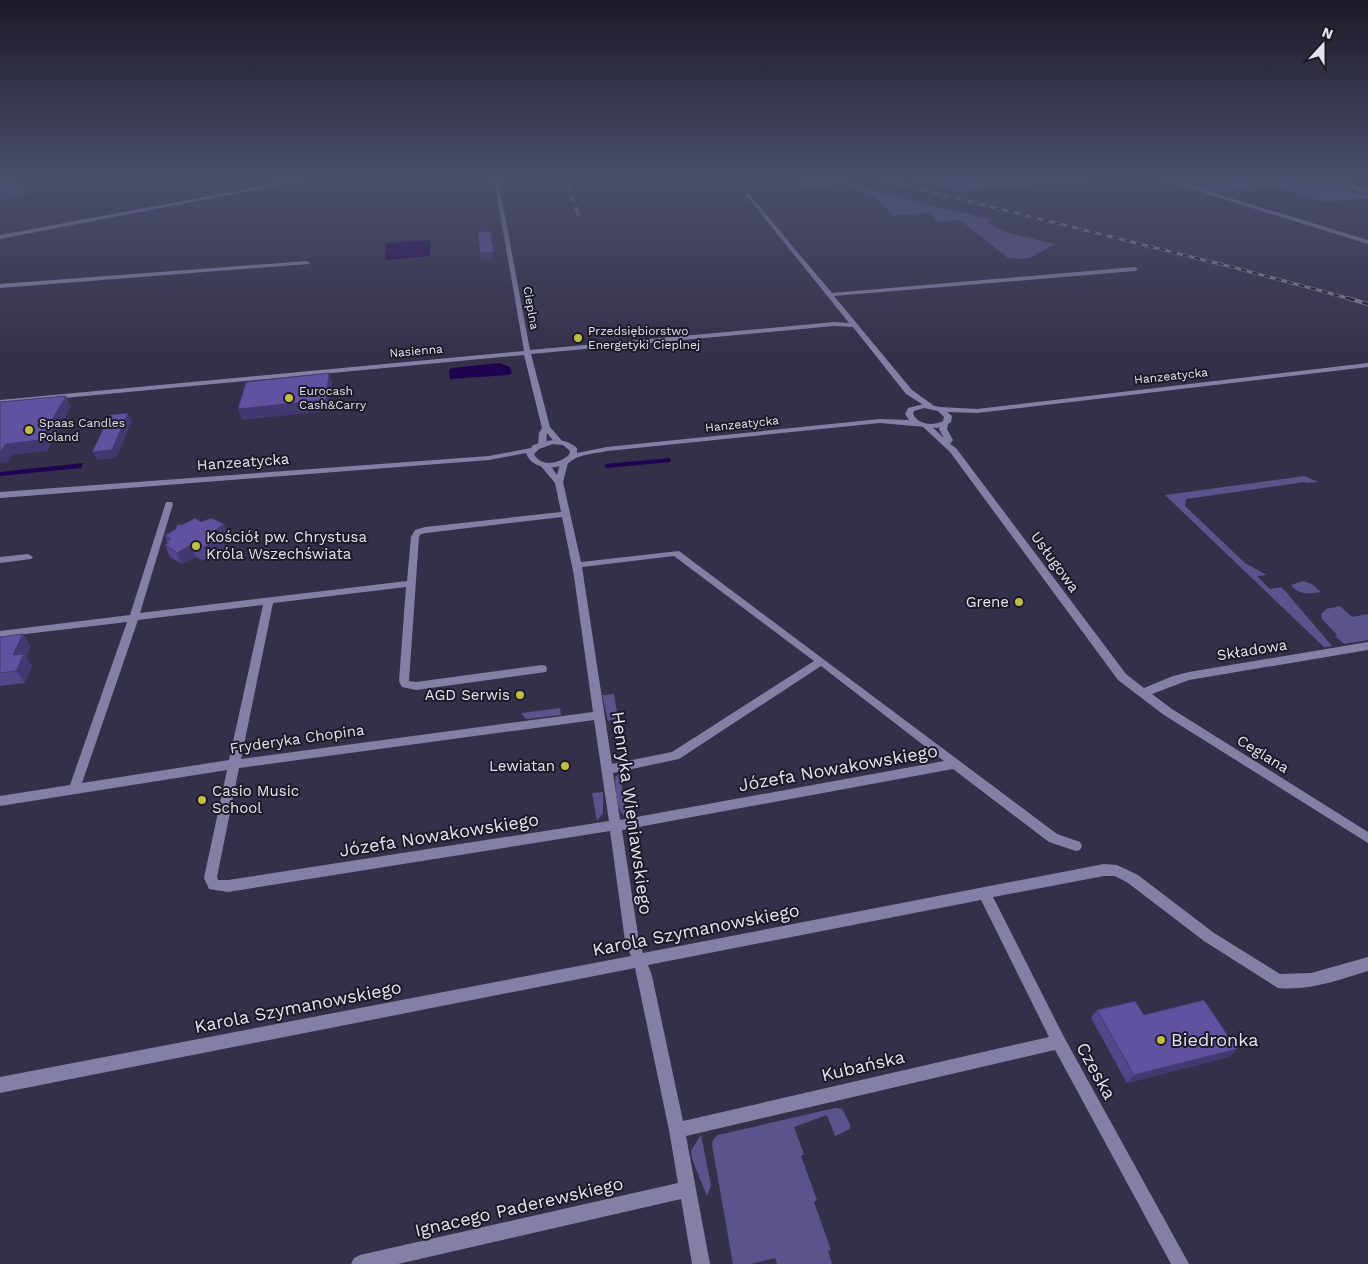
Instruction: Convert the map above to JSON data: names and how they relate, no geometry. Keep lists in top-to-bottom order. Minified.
{"streets":{"street":["Cieplna","Nasienna","Hanzeatycka","Usługowa","Składowa","Fryderyka Chopina","Ceglana","Józefa Nowakowskiego","Henryka Wieniawskiego","Karola Szymanowskiego","Kubańska","Czeska","Ignacego Paderewskiego"]},"crossings":[["Cieplna","Nasienna"],["Hanzeatycka","Usługowa"],["Usługowa","Składowa"],["Usługowa","Ceglana"],["Składowa","Ceglana"],["Fryderyka Chopina","Józefa Nowakowskiego"],["Fryderyka Chopina","Henryka Wieniawskiego"],["Józefa Nowakowskiego","Henryka Wieniawskiego"],["Henryka Wieniawskiego","Karola Szymanowskiego"],["Henryka Wieniawskiego","Kubańska"],["Henryka Wieniawskiego","Ignacego Paderewskiego"],["Karola Szymanowskiego","Czeska"],["Kubańska","Czeska"]],"places":["Przedsiębiorstwo Energetyki Cieplnej","Eurocash Cash&Carry","Spaas Candles Poland","Kościół pw. Chrystusa Króla Wszechświata","Grene","AGD Serwis","Lewiatan","Casio Music School","Biedronka"],"north":"top"}
